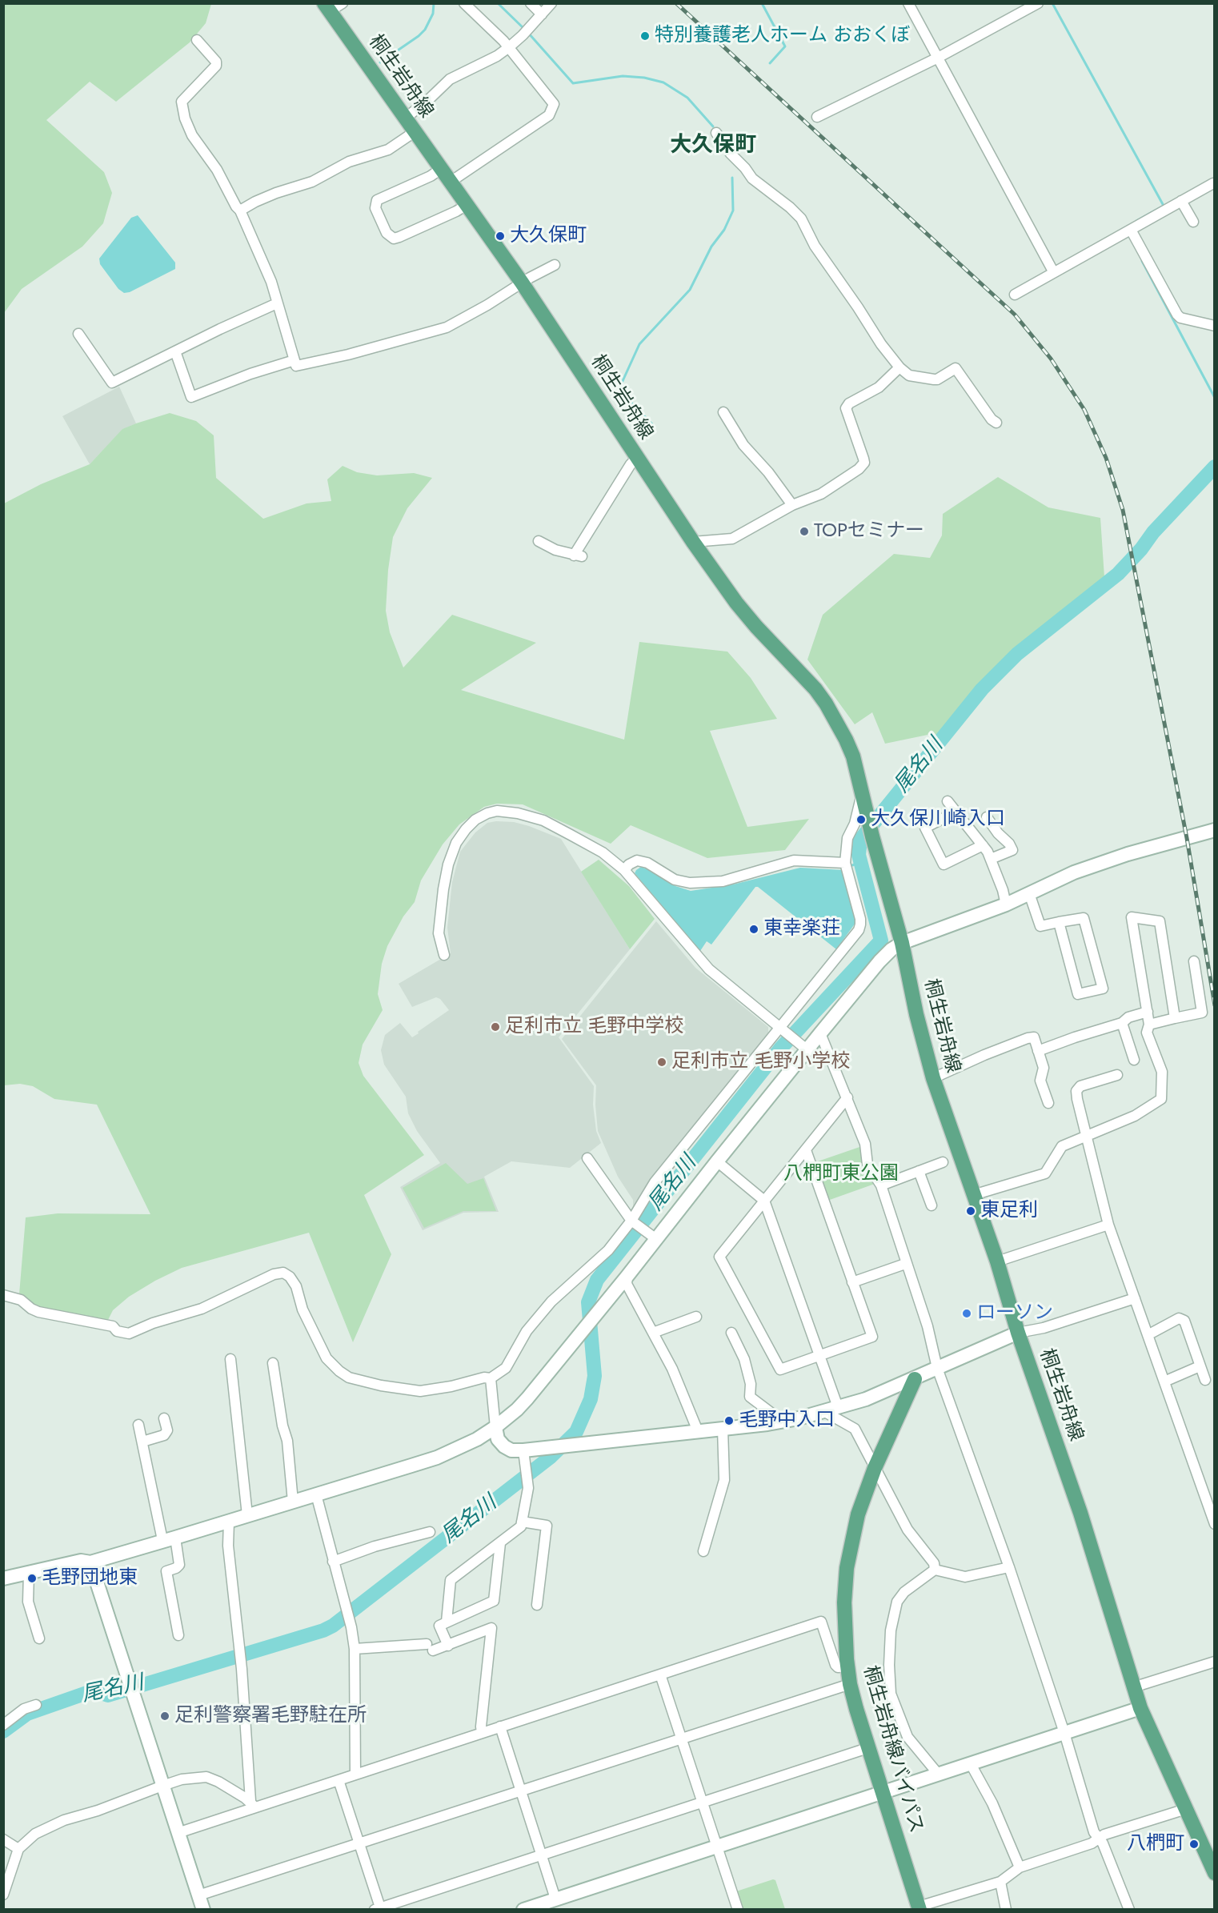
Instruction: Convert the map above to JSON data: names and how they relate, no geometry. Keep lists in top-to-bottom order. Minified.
{"streets":{"main road":["桐生岩舟線","桐生岩舟線バイパス"]},"districts":["大久保町"],"water":["尾名川"],"parks":["八椚町東公園"],"places":["特別養護老人ホーム おおくぼ","大久保町","TOPセミナー","大久保川崎入口","東幸楽荘","足利市立 毛野中学校","足利市立 毛野小学校","東足利","ローソン","毛野中入口","毛野団地東","足利警察署毛野駐在所","八椚町"]}
